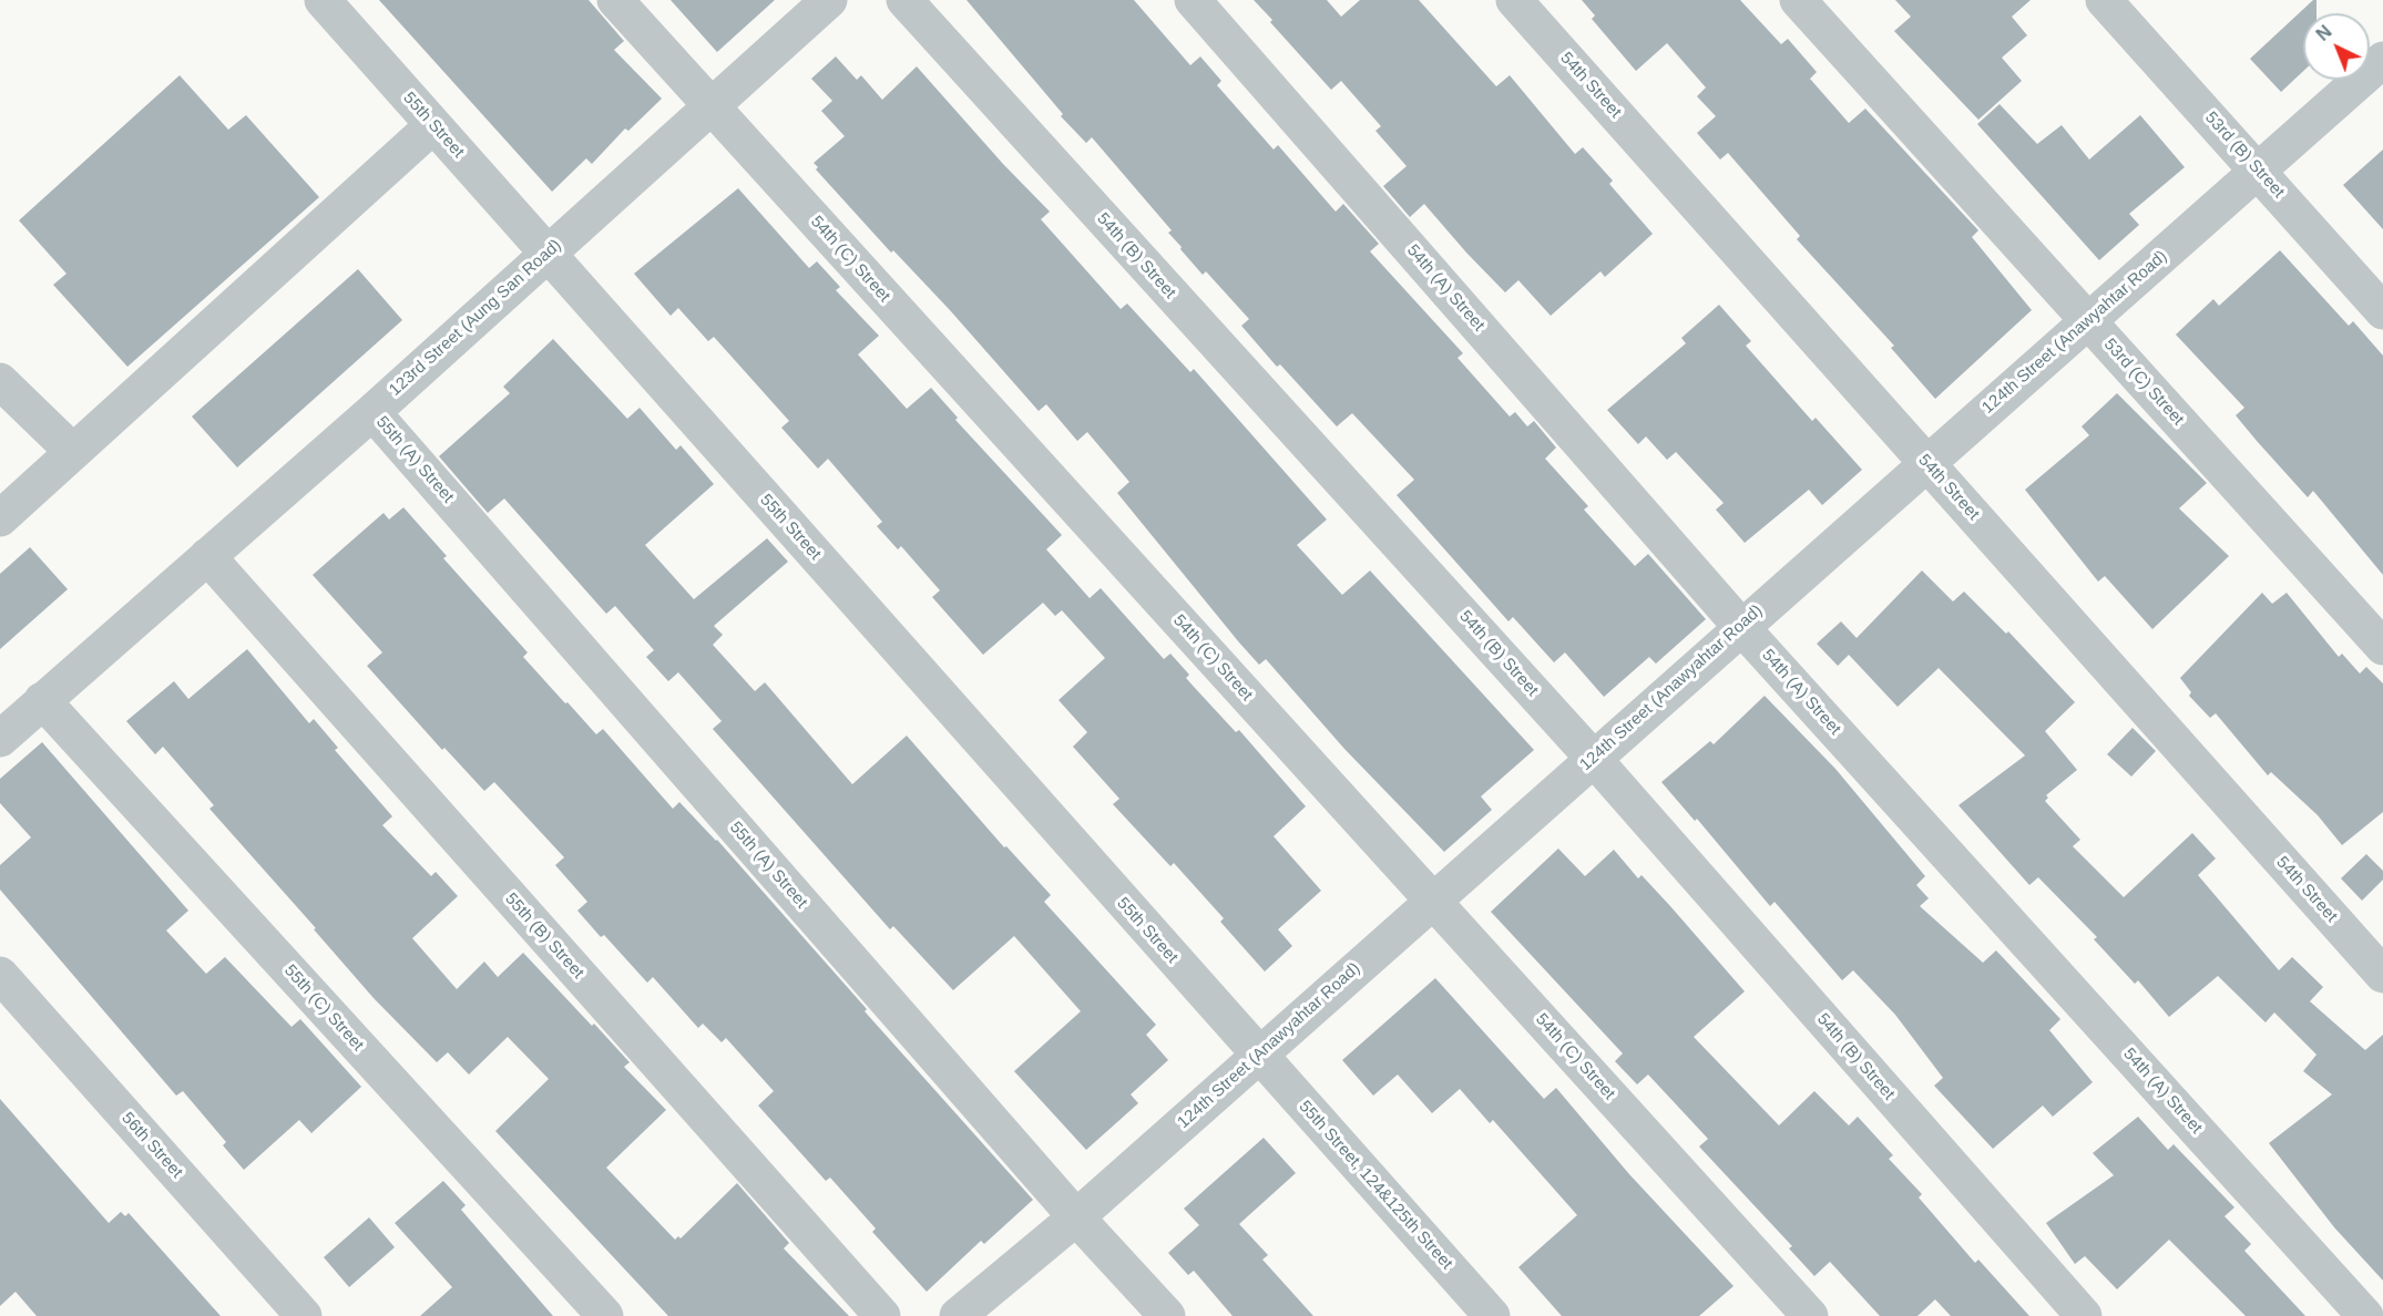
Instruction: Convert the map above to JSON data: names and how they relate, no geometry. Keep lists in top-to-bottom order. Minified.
{"streets":{"street":["54th Street","55th Street","53rd (B) Street","54th (B) Street","54th (C) Street","54th (A) Street","123rd Street (Aung San Road)","124th Street (Anawyahtar Road)","53rd (C) Street","55th (A) Street","55th (B) Street","55th (C) Street","56th Street","55th Street, 124&125th Street"]},"crossings":[["54th Street","124th Street (Anawyahtar Road)"],["55th Street","123rd Street (Aung San Road)"],["55th Street","124th Street (Anawyahtar Road)"],["55th Street","55th Street, 124&125th Street"],["53rd (B) Street","124th Street (Anawyahtar Road)"],["54th (B) Street","124th Street (Anawyahtar Road)"],["54th (C) Street","123rd Street (Aung San Road)"],["54th (C) Street","124th Street (Anawyahtar Road)"],["54th (A) Street","124th Street (Anawyahtar Road)"],["123rd Street (Aung San Road)","55th (A) Street"],["123rd Street (Aung San Road)","55th (B) Street"],["123rd Street (Aung San Road)","55th (C) Street"],["124th Street (Anawyahtar Road)","53rd (C) Street"],["124th Street (Anawyahtar Road)","55th (A) Street"],["124th Street (Anawyahtar Road)","55th Street, 124&125th Street"]],"north":"top left"}
